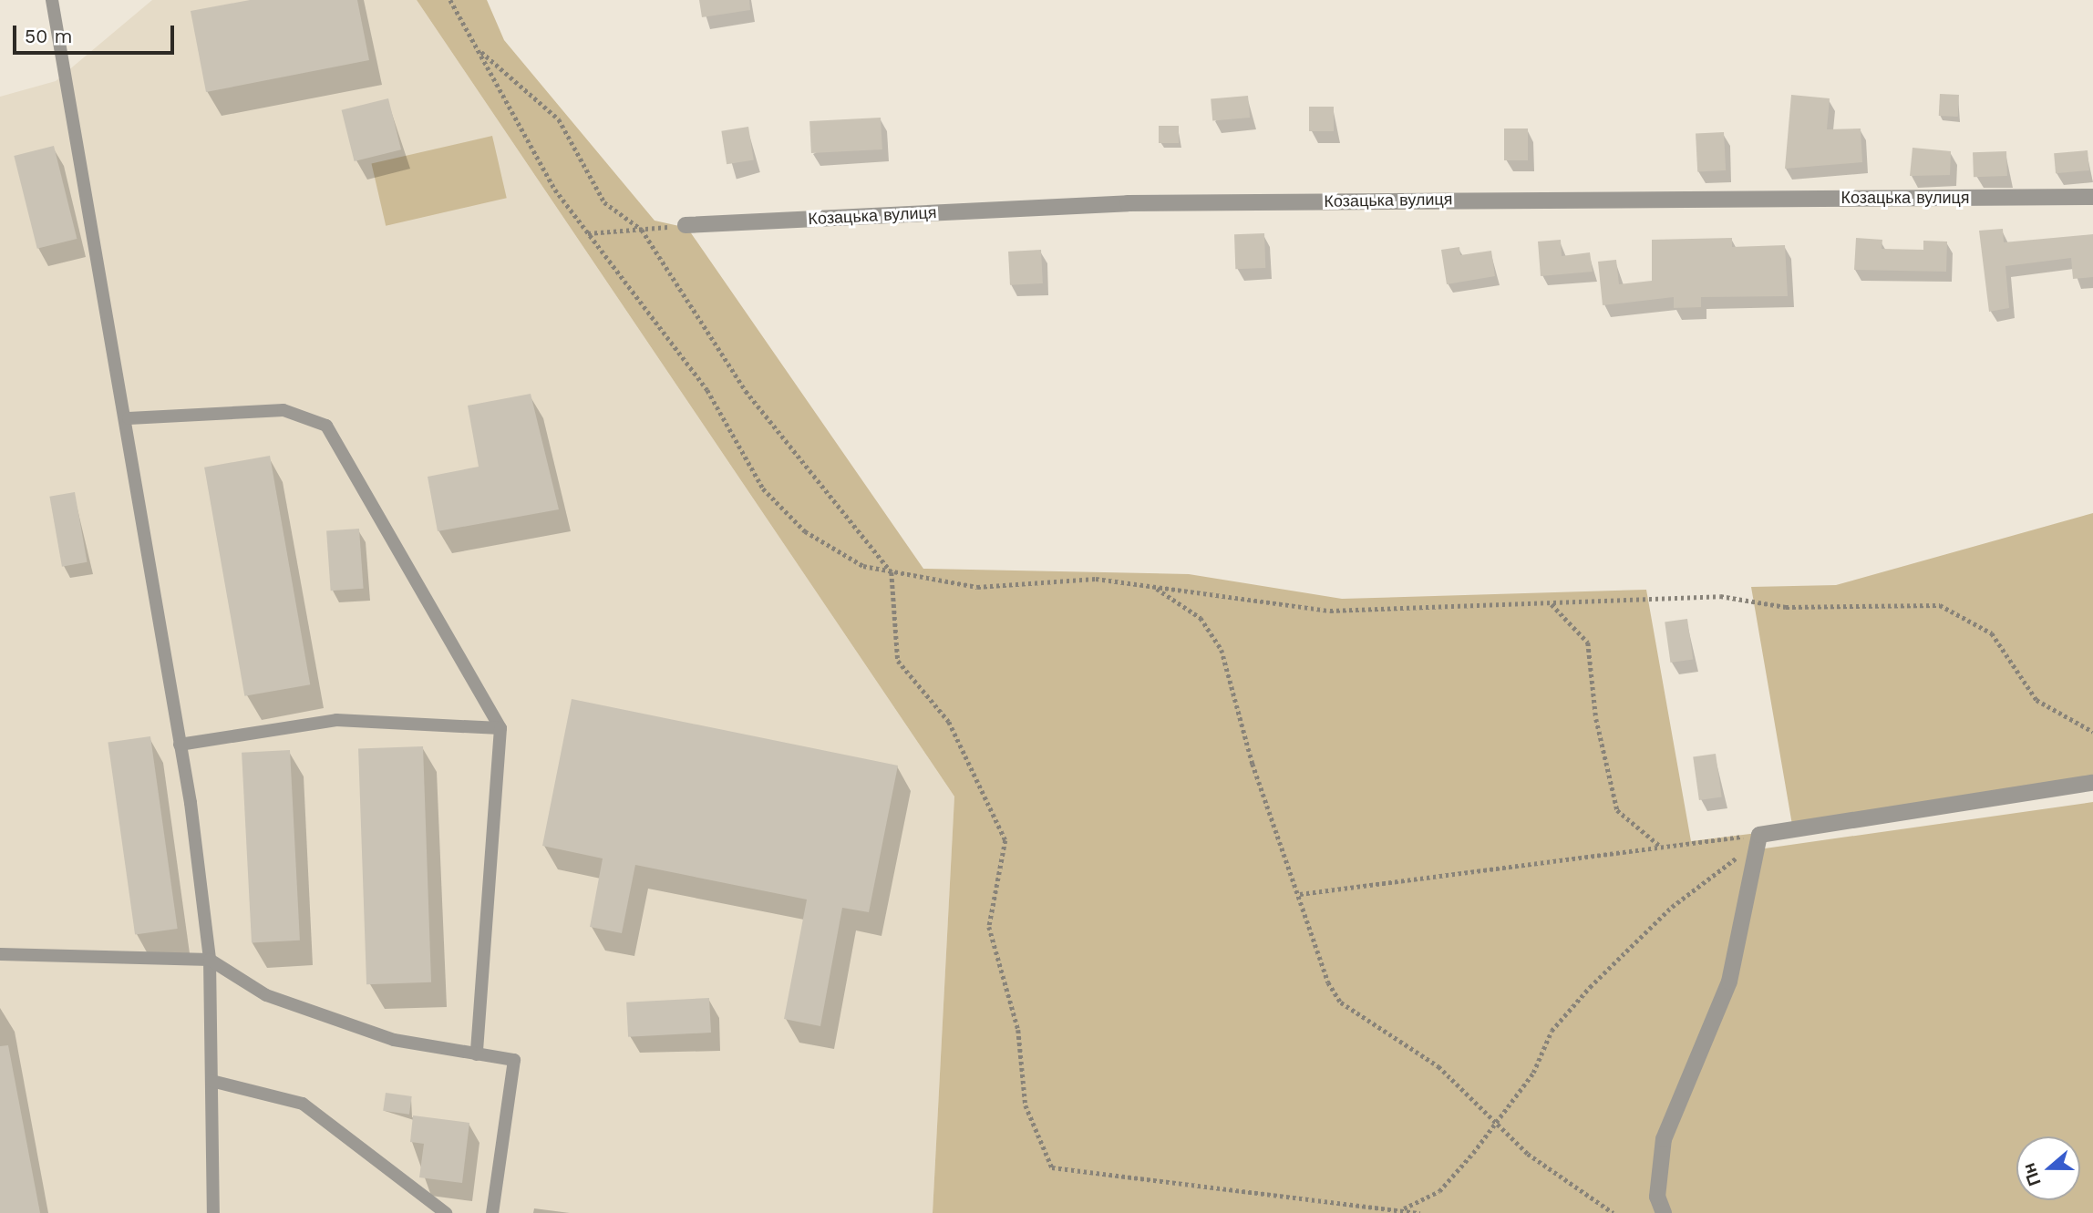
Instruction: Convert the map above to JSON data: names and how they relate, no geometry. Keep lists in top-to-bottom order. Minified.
{"streets":{"street":["Козацька вулиця"]},"scale_bar":"50 m","north":"left"}
